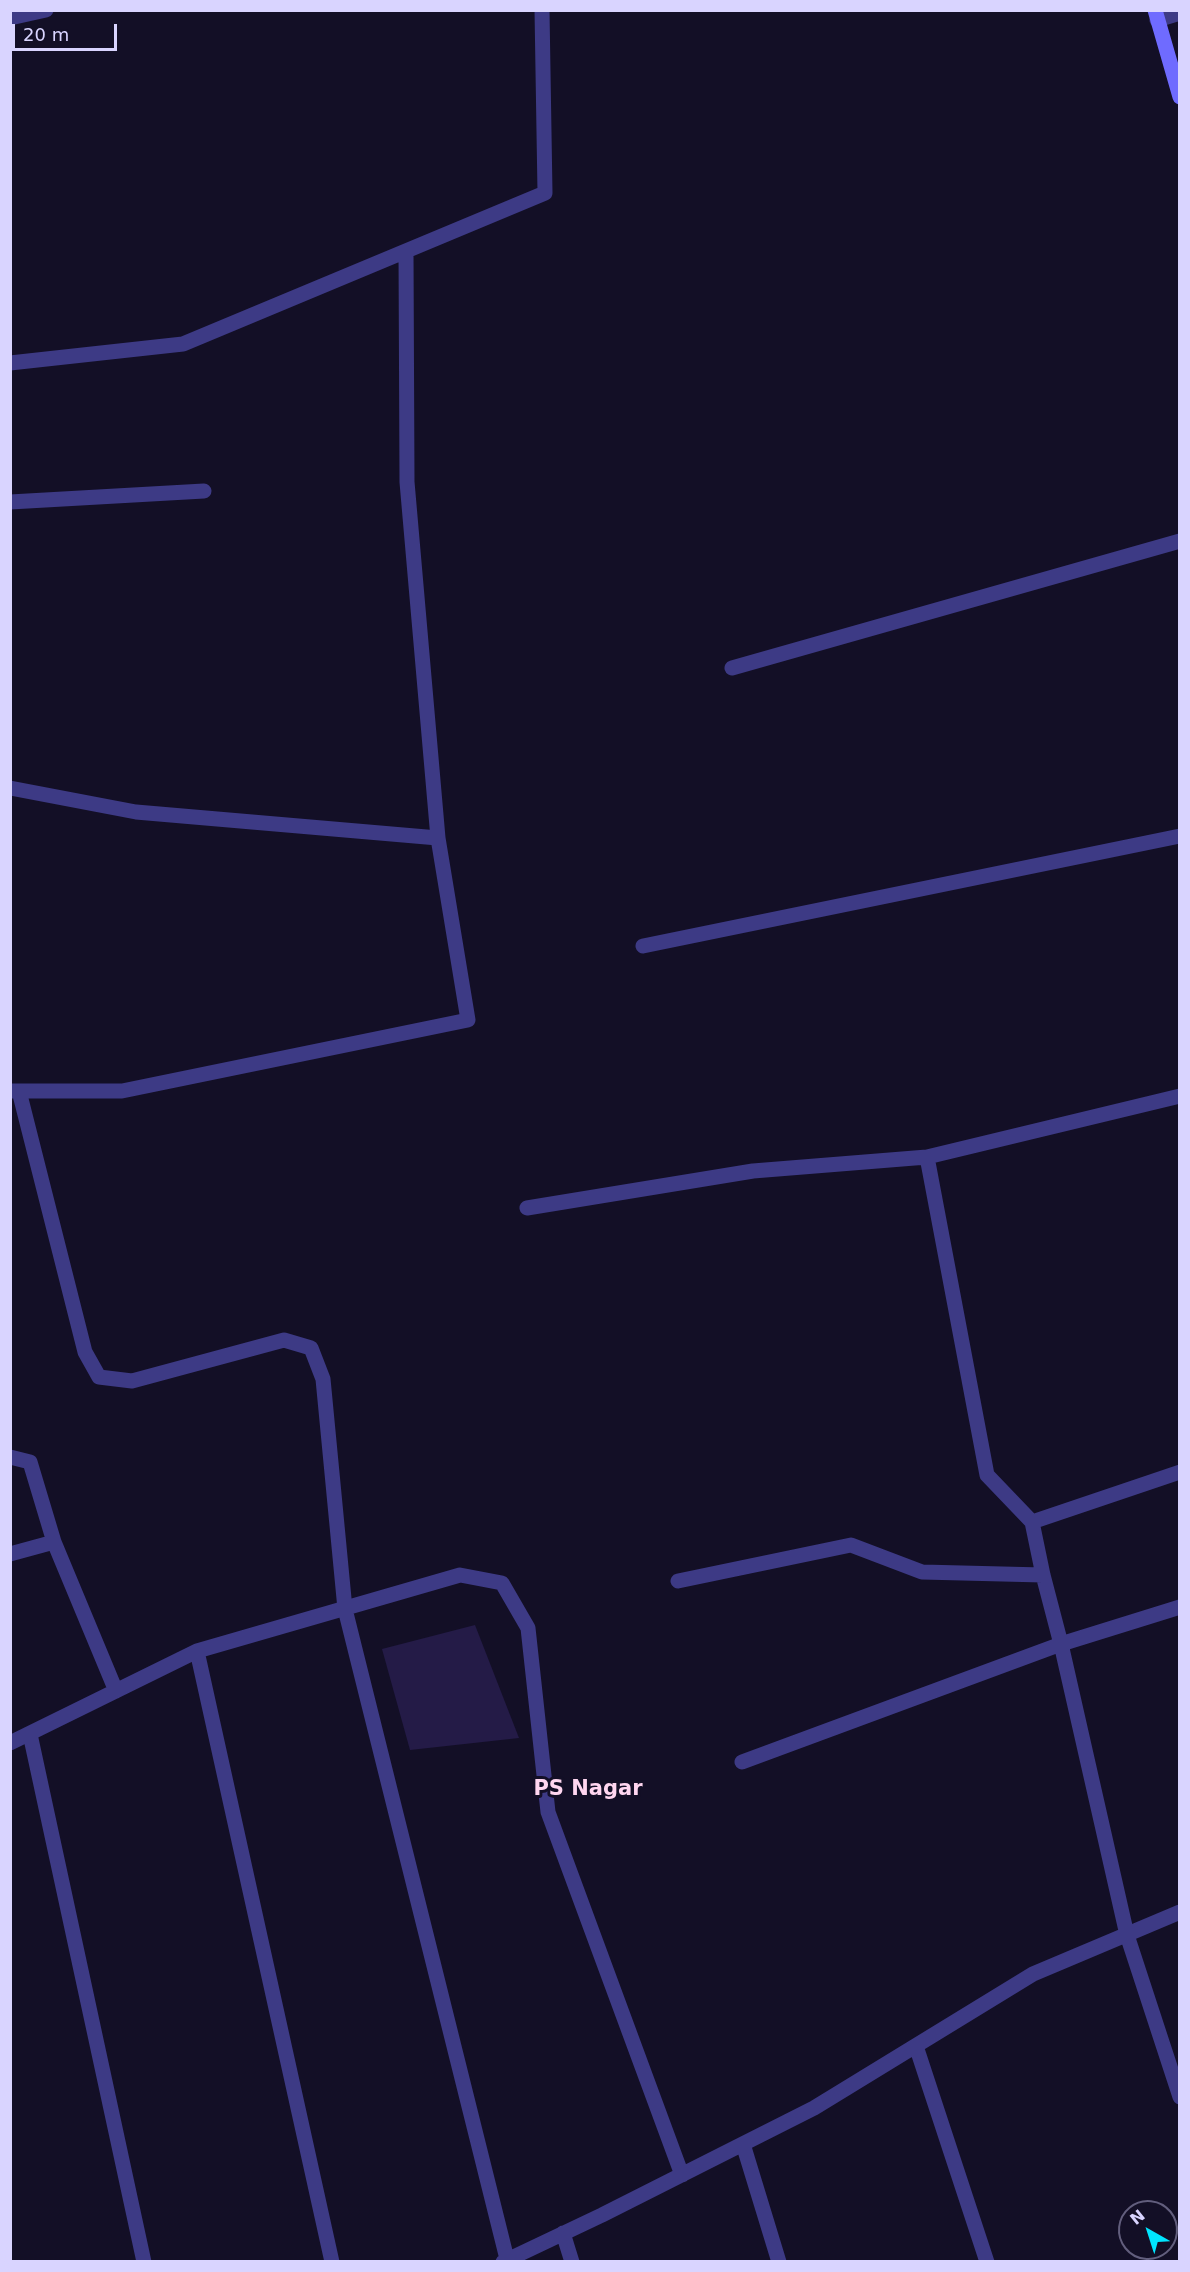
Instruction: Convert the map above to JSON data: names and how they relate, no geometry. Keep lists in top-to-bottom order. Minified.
{"districts":["PS Nagar"],"scale_bar":"20 m","north":"top left"}
